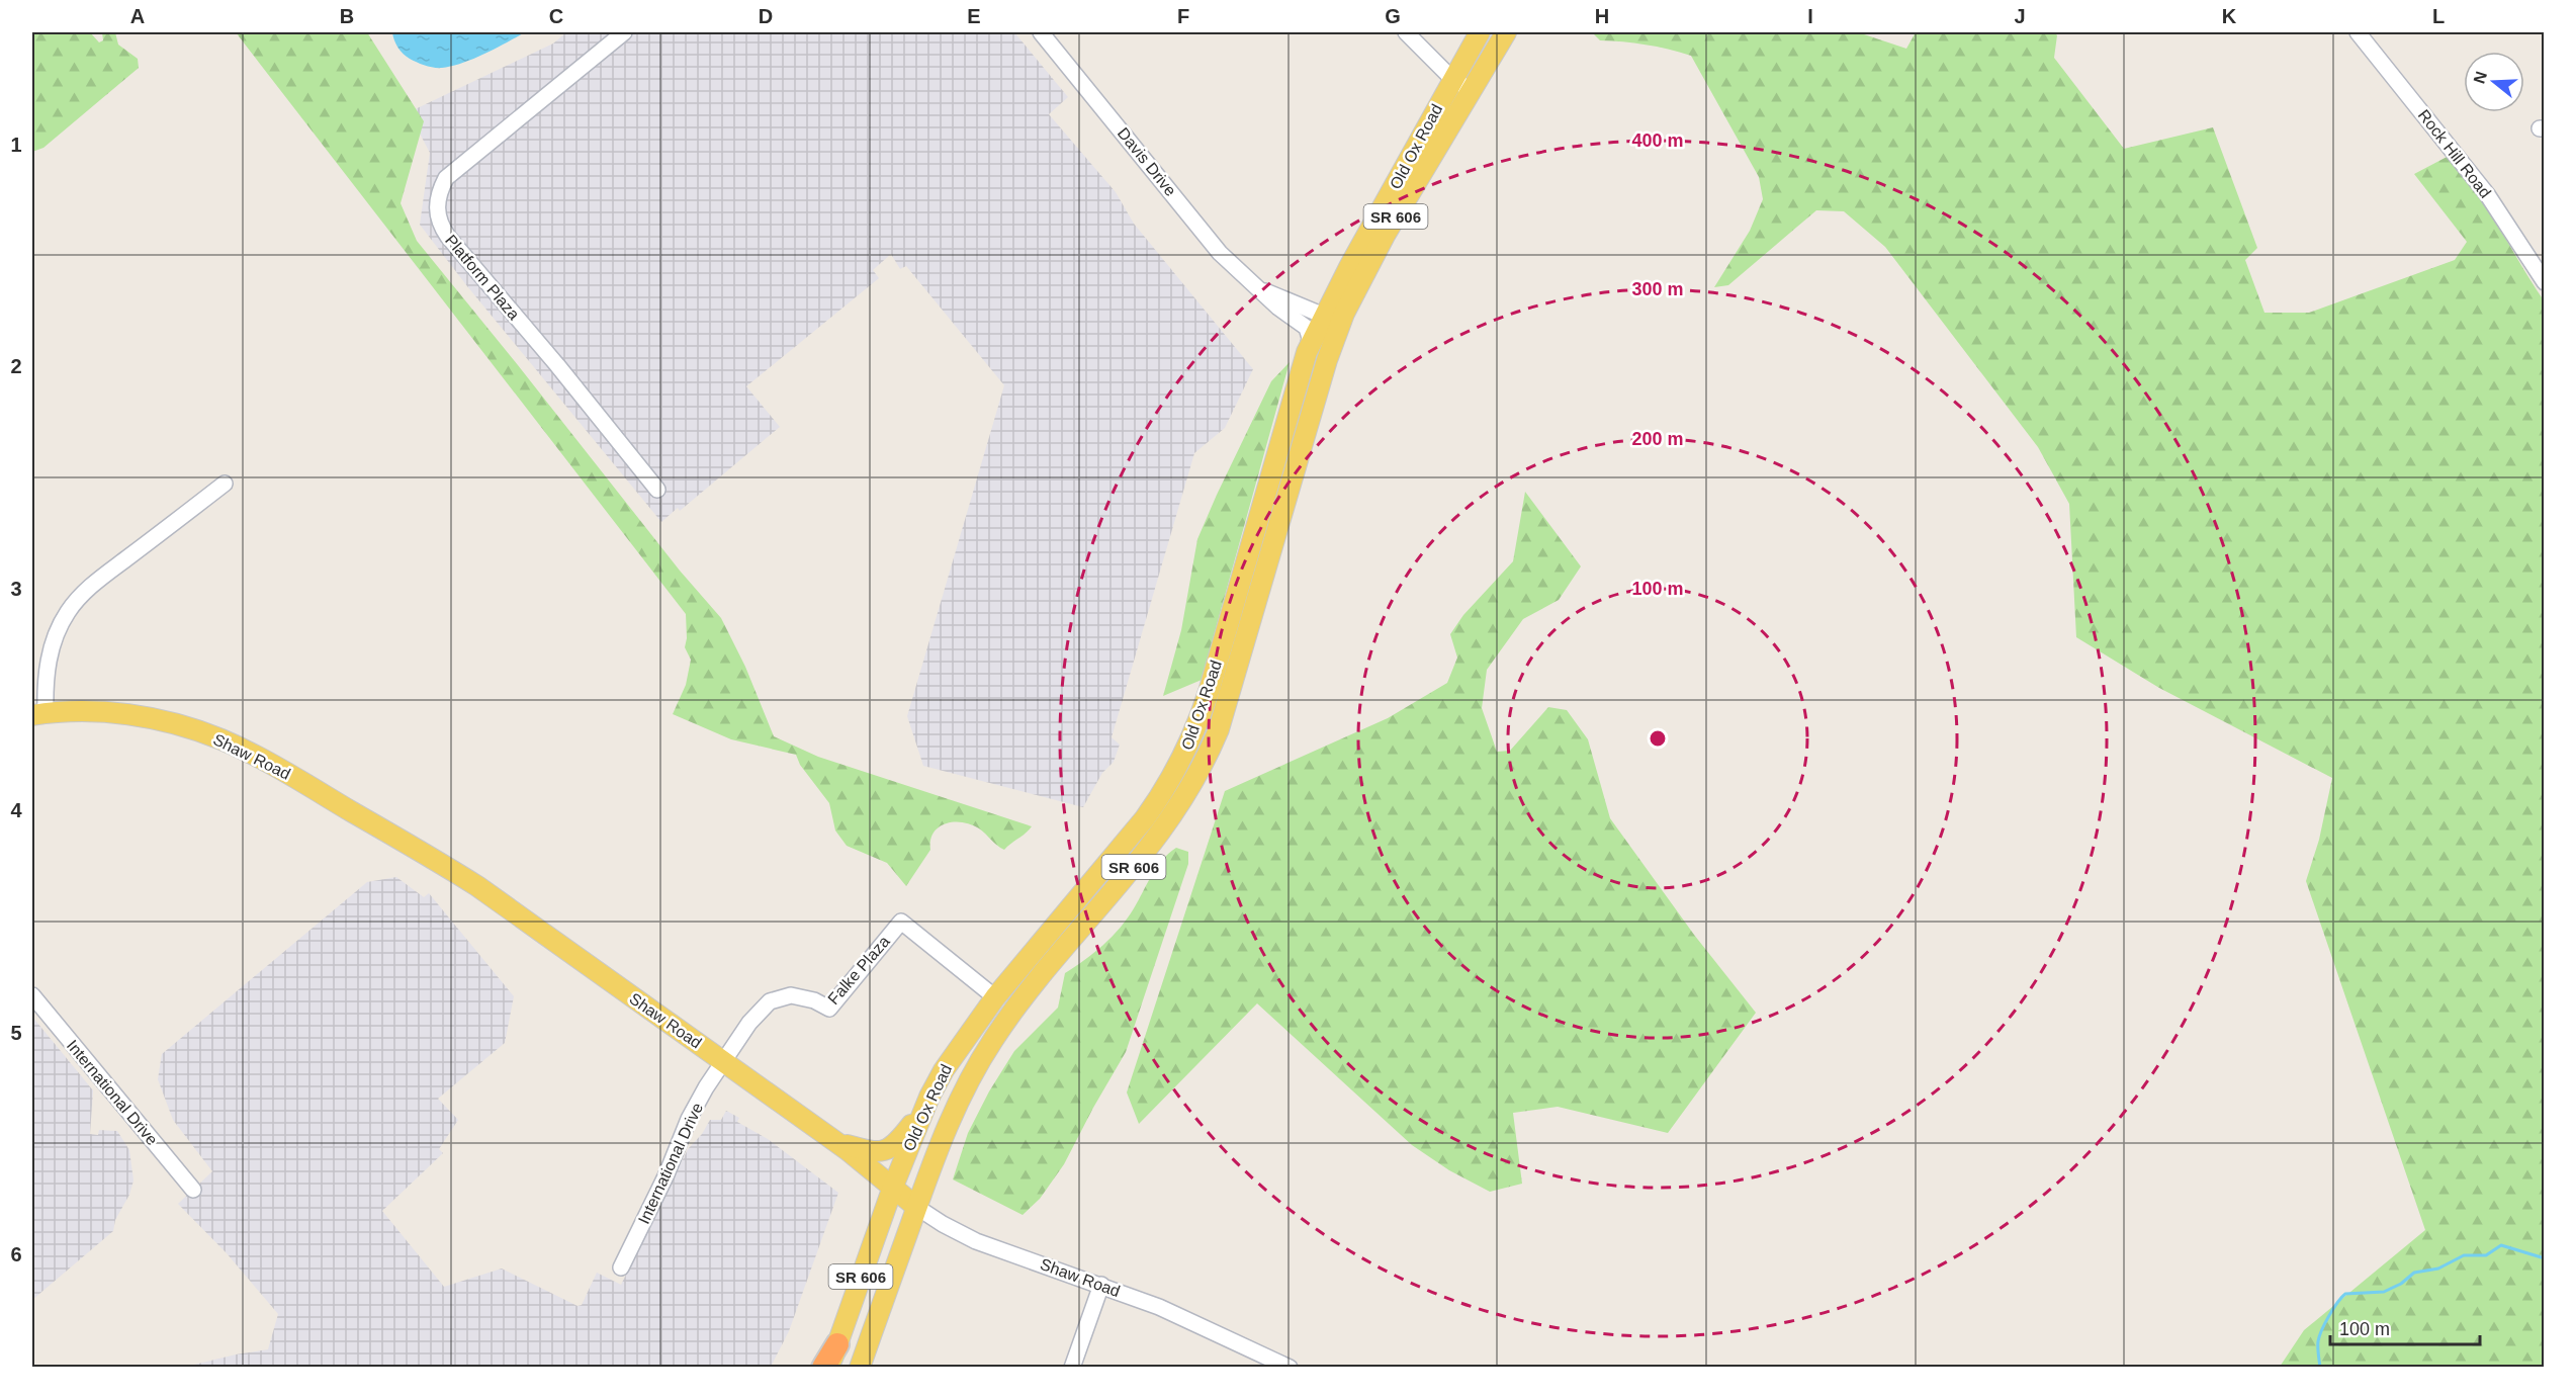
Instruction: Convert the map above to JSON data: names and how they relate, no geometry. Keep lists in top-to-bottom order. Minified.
{"streets":{"main road":["Old Ox Road","SR 606","Shaw Road"],"street":["Rock Hill Road","Davis Drive","Platform Plaza","Falke Plaza","International Drive"]},"crossings":[["Old Ox Road","Davis Drive"],["Old Ox Road","Shaw Road"],["Old Ox Road","Falke Plaza"],["Shaw Road","Falke Plaza"],["Shaw Road","International Drive"],["Falke Plaza","International Drive"]],"scale_bar":"100 m","north":"left","grid":{"columns":["A","B","C","D","E","F","G","H","I","J","K","L"],"rows":["1","2","3","4","5","6"]},"rings":["400 m","300 m","200 m","100 m"]}
